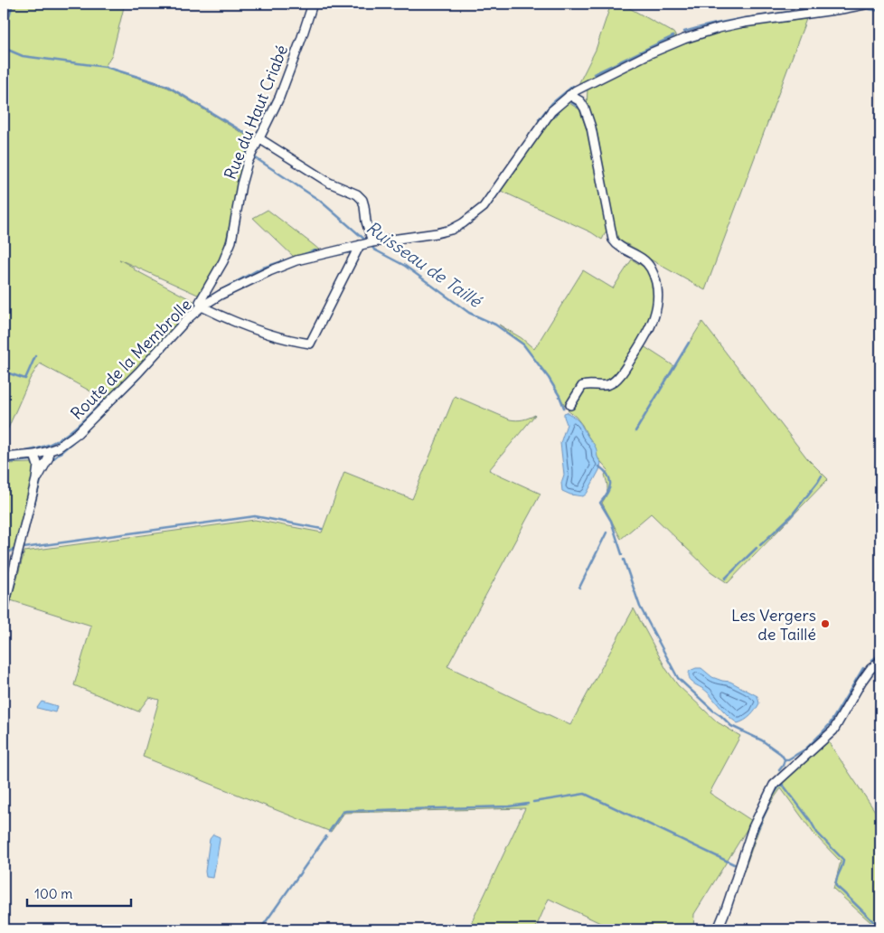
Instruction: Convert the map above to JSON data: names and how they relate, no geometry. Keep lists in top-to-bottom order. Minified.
{"streets":{"street":["Rue du Haut Criabé","Route de la Membrolle"]},"crossings":[["Rue du Haut Criabé","Route de la Membrolle"]],"water":["Ruisseau de Taillé"],"places":["Les Vergers de Taillé"],"scale_bar":"100 m"}
